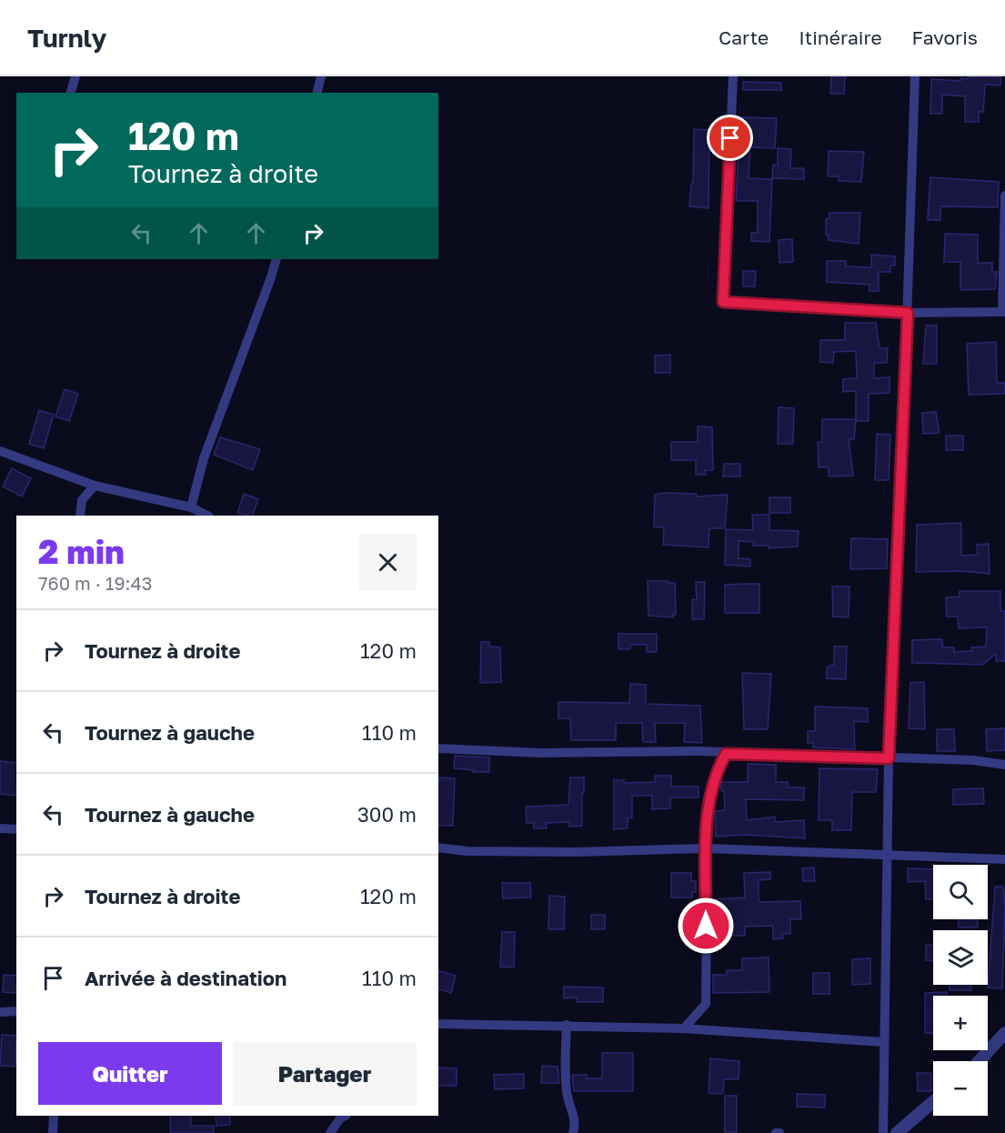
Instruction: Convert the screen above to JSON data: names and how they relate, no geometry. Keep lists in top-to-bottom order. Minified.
{"page":{"header":"Turnly","nav":["Carte","Itinéraire","Favoris"],"turn":["120 m","Tournez à droite"],"heading":["2 min","760 m · 19:43"],"list":[{"name":"Tournez à droite","value":"120 m"},{"name":"Tournez à gauche","value":"110 m"},{"name":"Tournez à gauche","value":"300 m"},{"name":"Tournez à droite","value":"120 m"},{"name":"Arrivée à destination","value":"110 m"}],"map_buttons":["+","−"],"buttons":["Quitter","Partager"]}}
